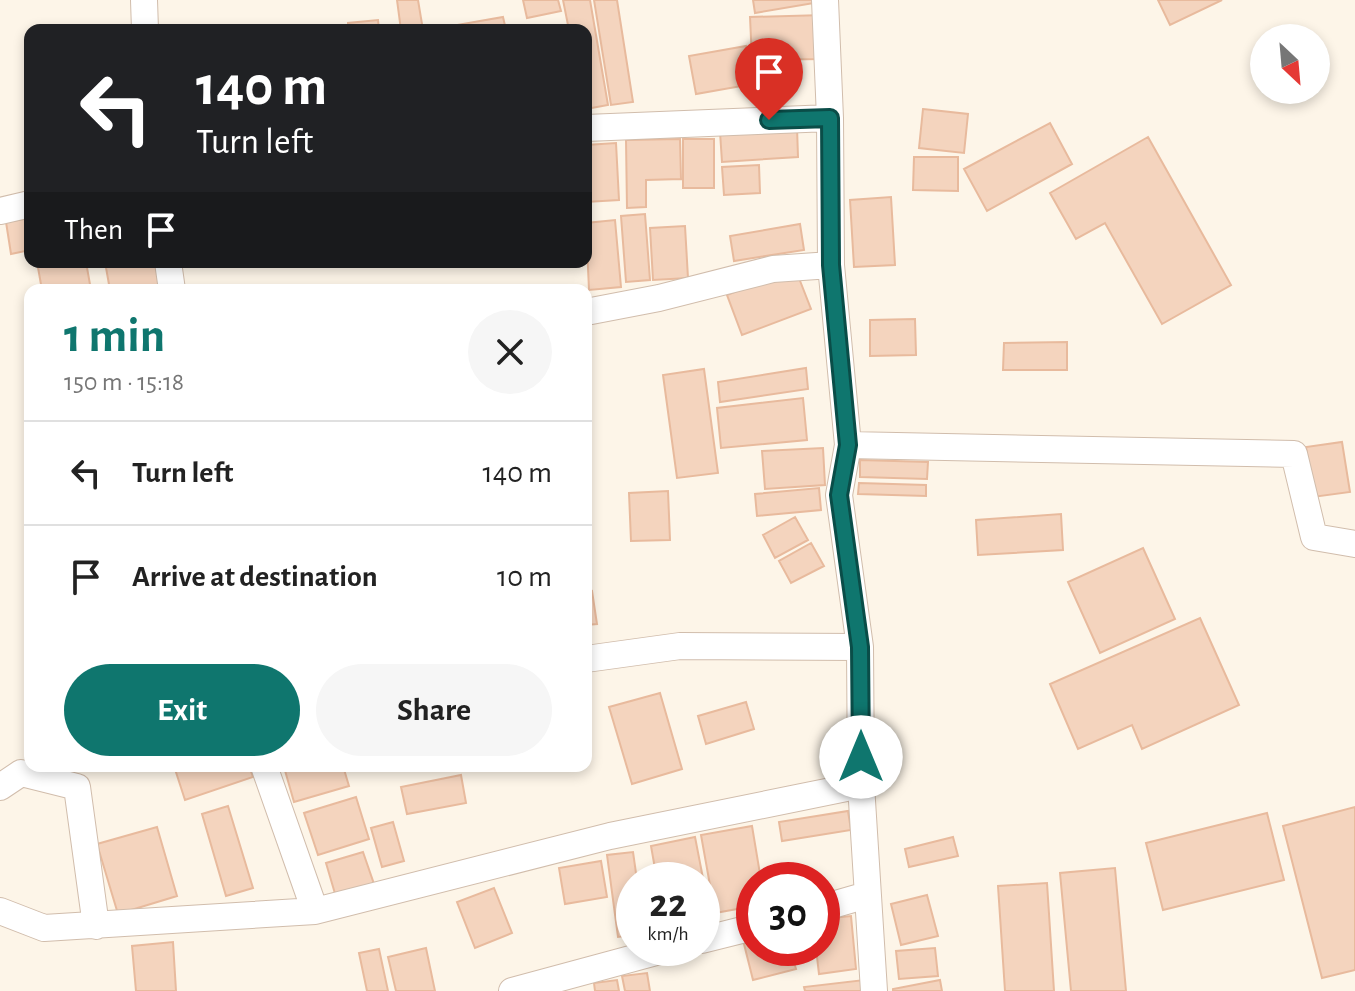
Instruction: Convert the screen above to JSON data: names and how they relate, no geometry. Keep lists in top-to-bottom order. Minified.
{"north":"bottom right","page":{"turn":["140 m","Turn left"],"then":"Then","heading":["1 min","150 m · 15:18"],"list":[{"name":"Turn left","value":"140 m"},{"name":"Arrive at destination","value":"10 m"}],"buttons":["Exit","Share"],"speed":"22 km/h","limit":"30"}}
